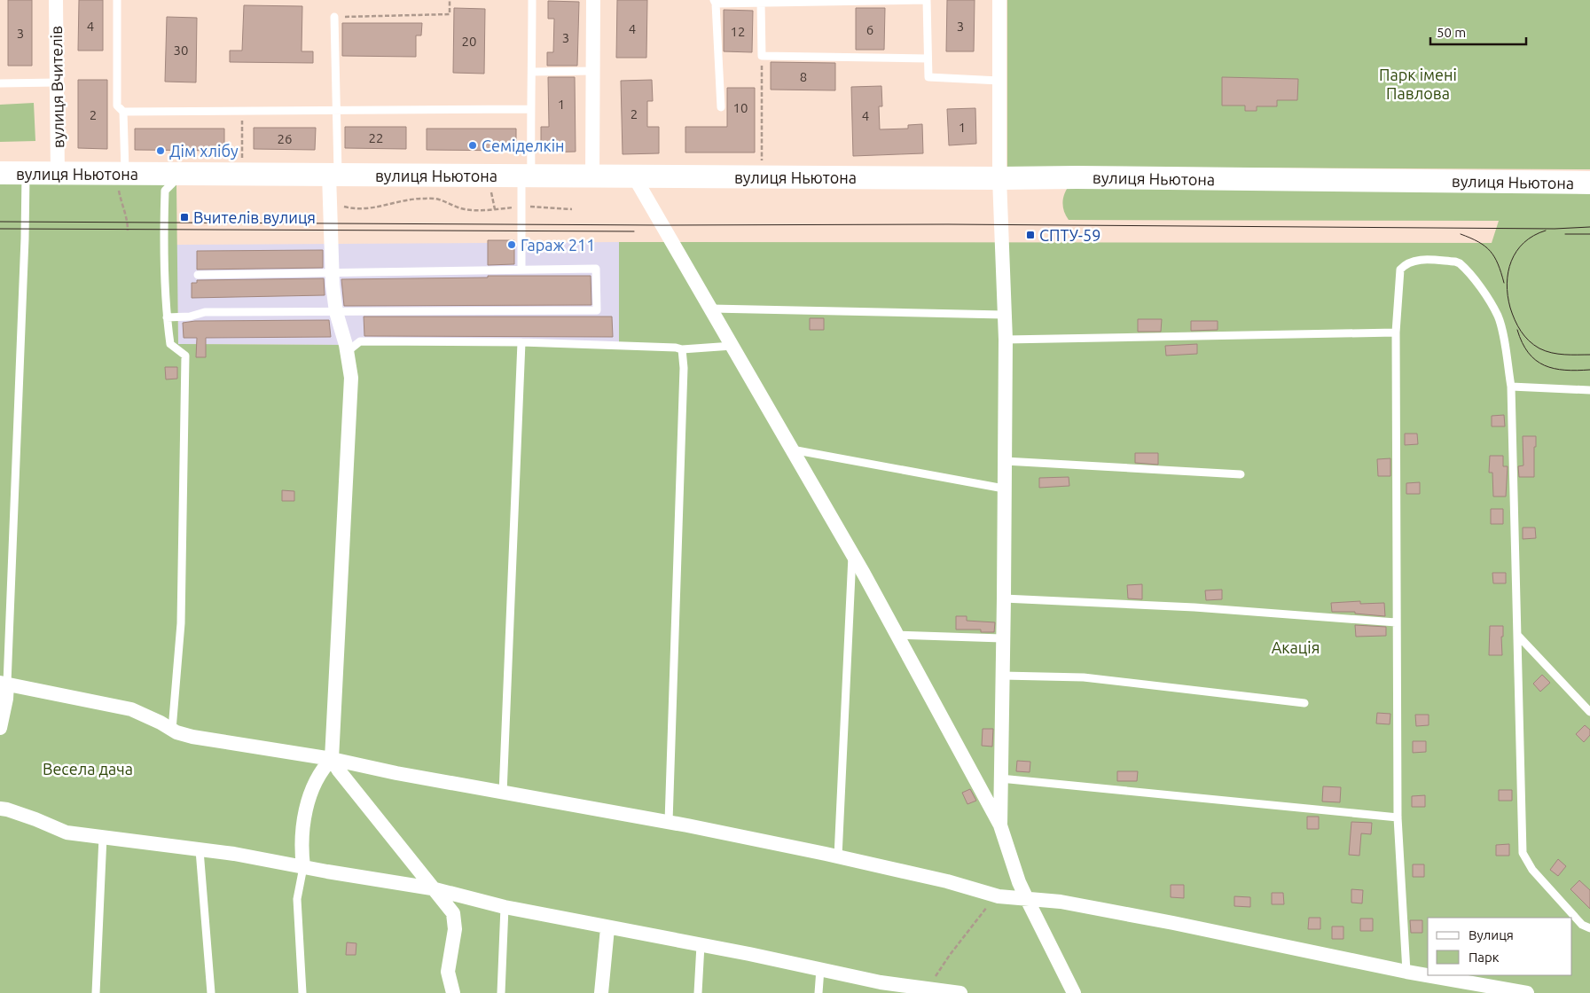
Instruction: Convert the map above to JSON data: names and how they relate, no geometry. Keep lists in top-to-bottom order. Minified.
{"streets":{"main road":["вулиця Ньютона"],"street":["вулиця Вчителів"]},"crossings":[["вулиця Вчителів","вулиця Ньютона"]],"parks":["Парк імені Павлова","Акація","Весела дача"],"places":{"other":["Семіделкін","Дім хлібу","Гараж 211"],"transit":["Вчителів вулиця","СПТУ-59"]},"house_numbers":["4","3","4","6","12","3","3","20","30","8","1","10","2","2","4","1","22","26"],"legend":["Вулиця","Парк"],"scale_bar":"50 m"}
